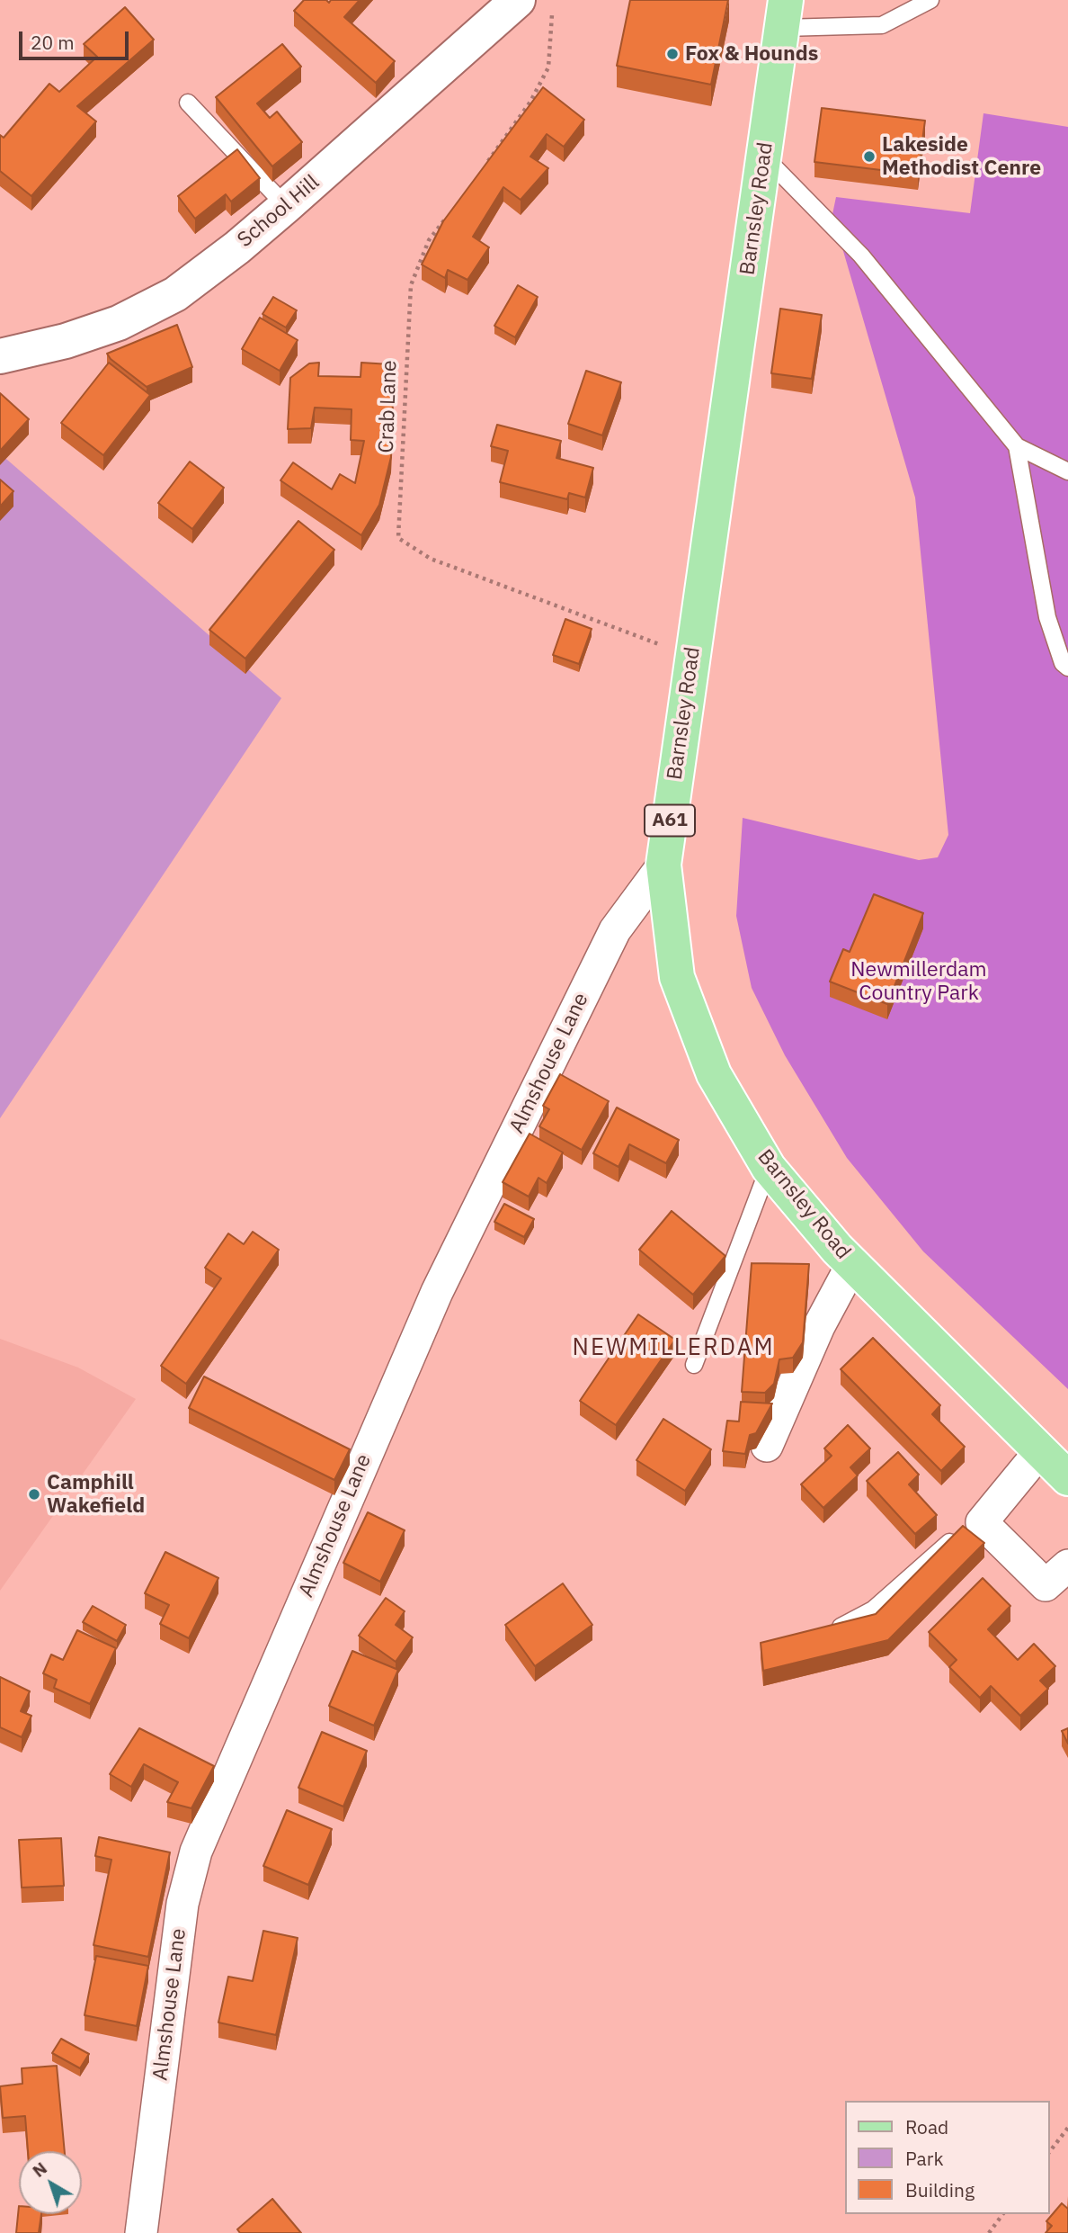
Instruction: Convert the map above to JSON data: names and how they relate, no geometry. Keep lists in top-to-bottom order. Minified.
{"streets":{"main road":["Barnsley Road","A61"],"street":["School Hill","Almshouse Lane"],"path":["Crab Lane"]},"crossings":[["Barnsley Road","Crab Lane"],["Barnsley Road","Almshouse Lane"]],"districts":["NEWMILLERDAM"],"parks":["Newmillerdam Country Park"],"places":["Fox & Hounds","Lakeside Methodist Cenre","Camphill Wakefield"],"legend":["Road","Park","Building"],"scale_bar":"20 m","north":"top left"}
